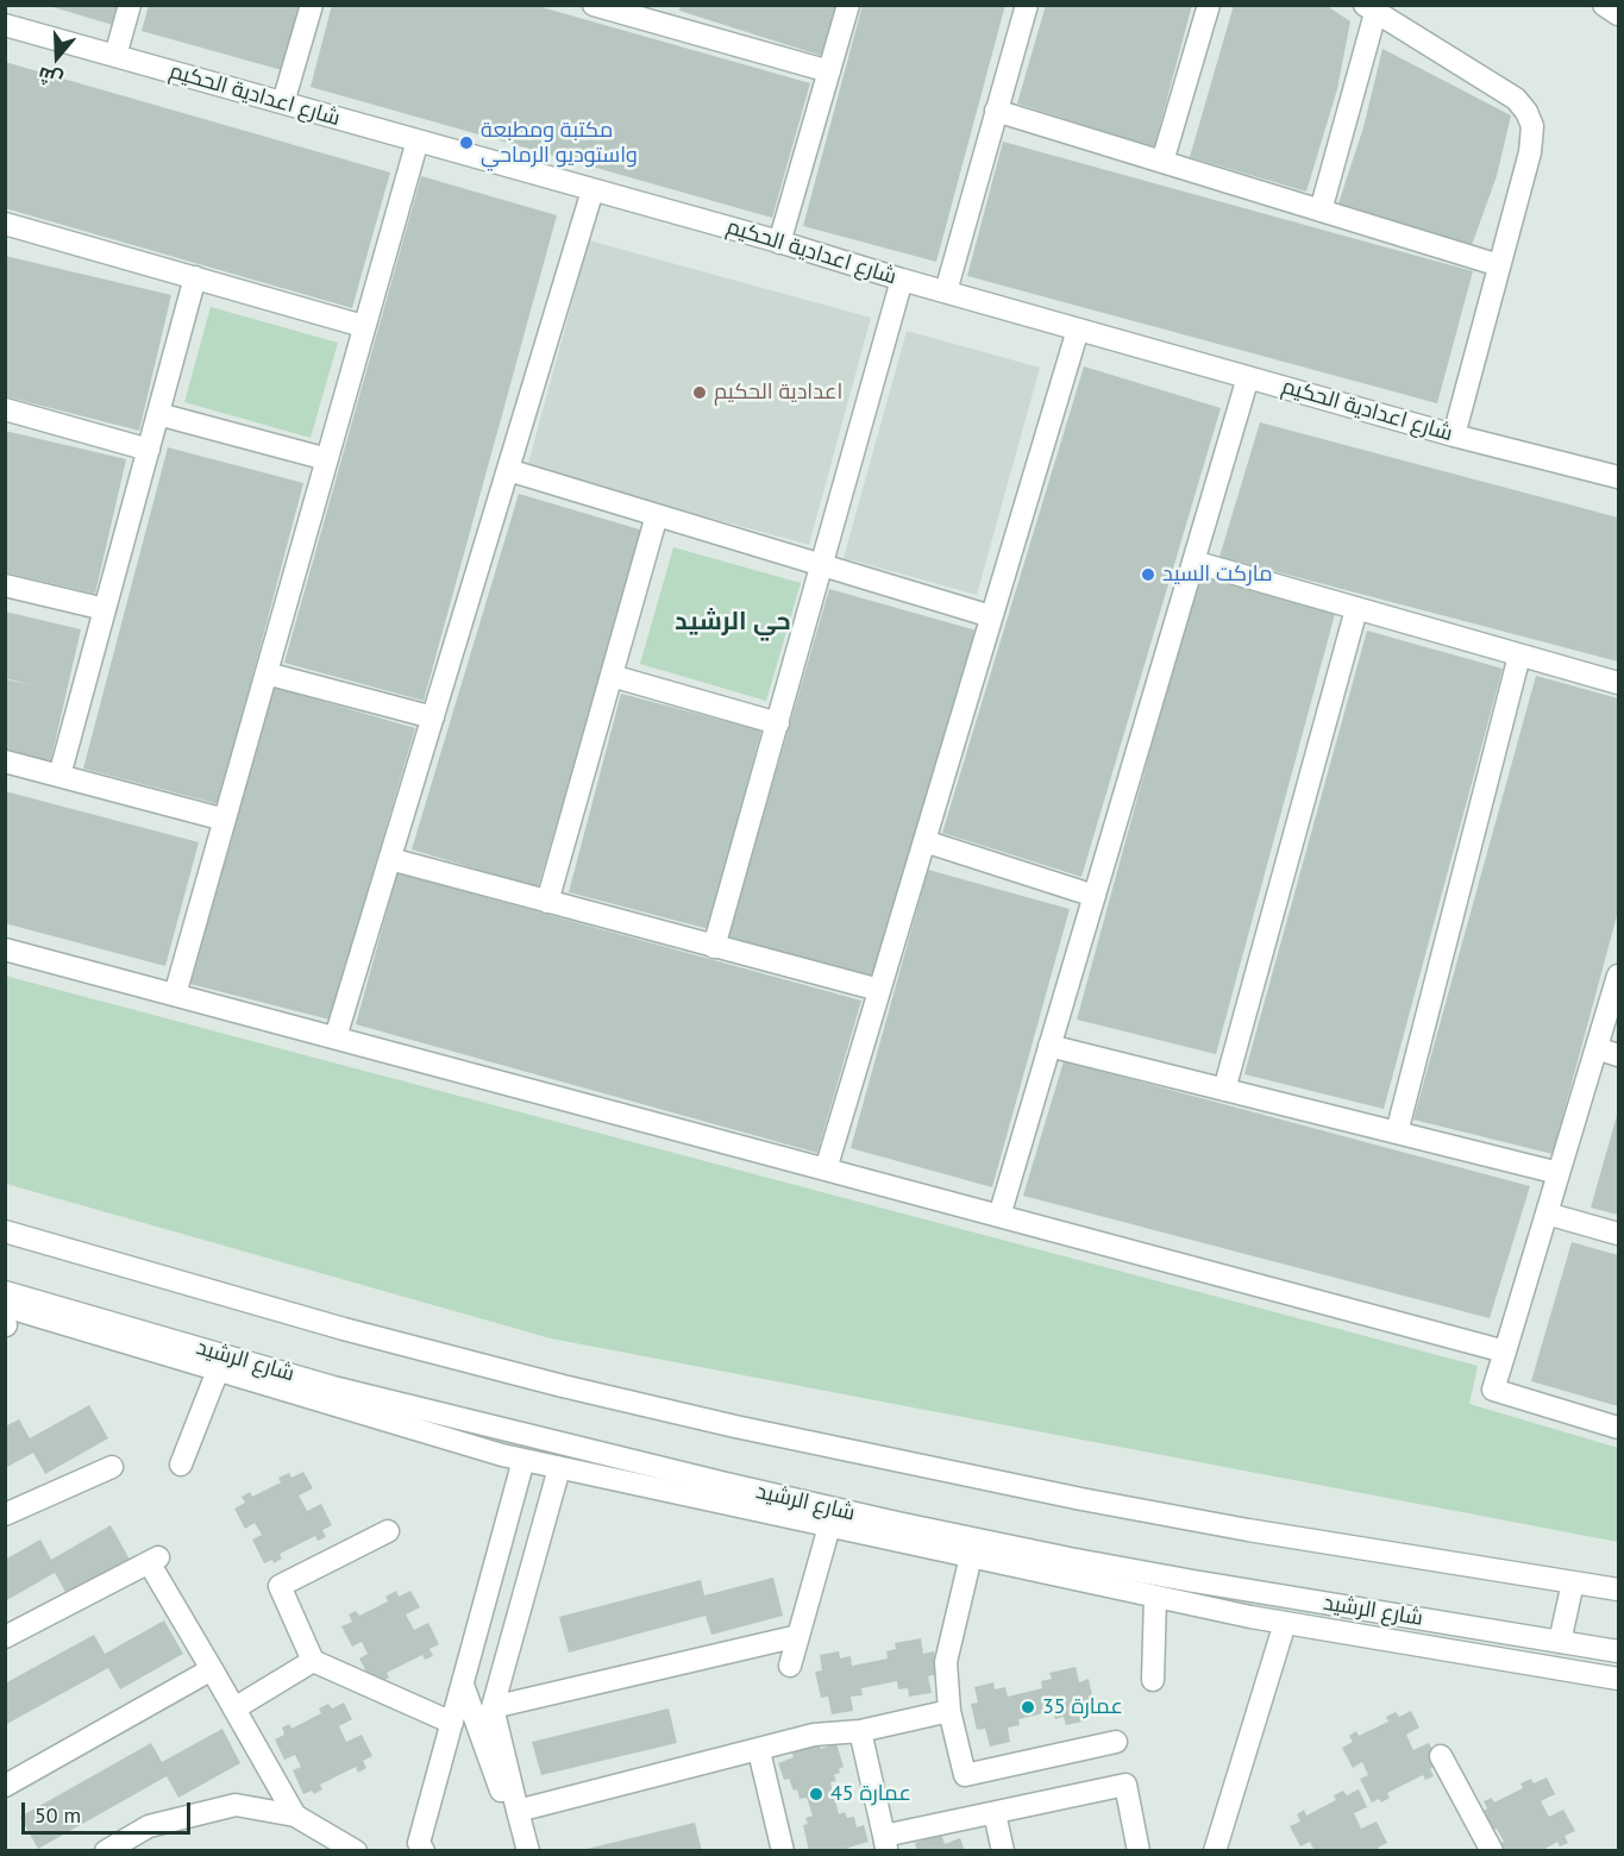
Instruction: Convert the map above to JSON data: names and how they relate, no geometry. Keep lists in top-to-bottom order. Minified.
{"streets":{"street":["شارع اعدادية الحكيم","شارع الرشيد"]},"districts":["حي الرشيد"],"places":["مكتبة ومطبعة واستوديو الرماحي","اعدادية الحكيم","ماركت السيد","عمارة 35","عمارة 45"],"scale_bar":"50 m","north":"bottom"}
